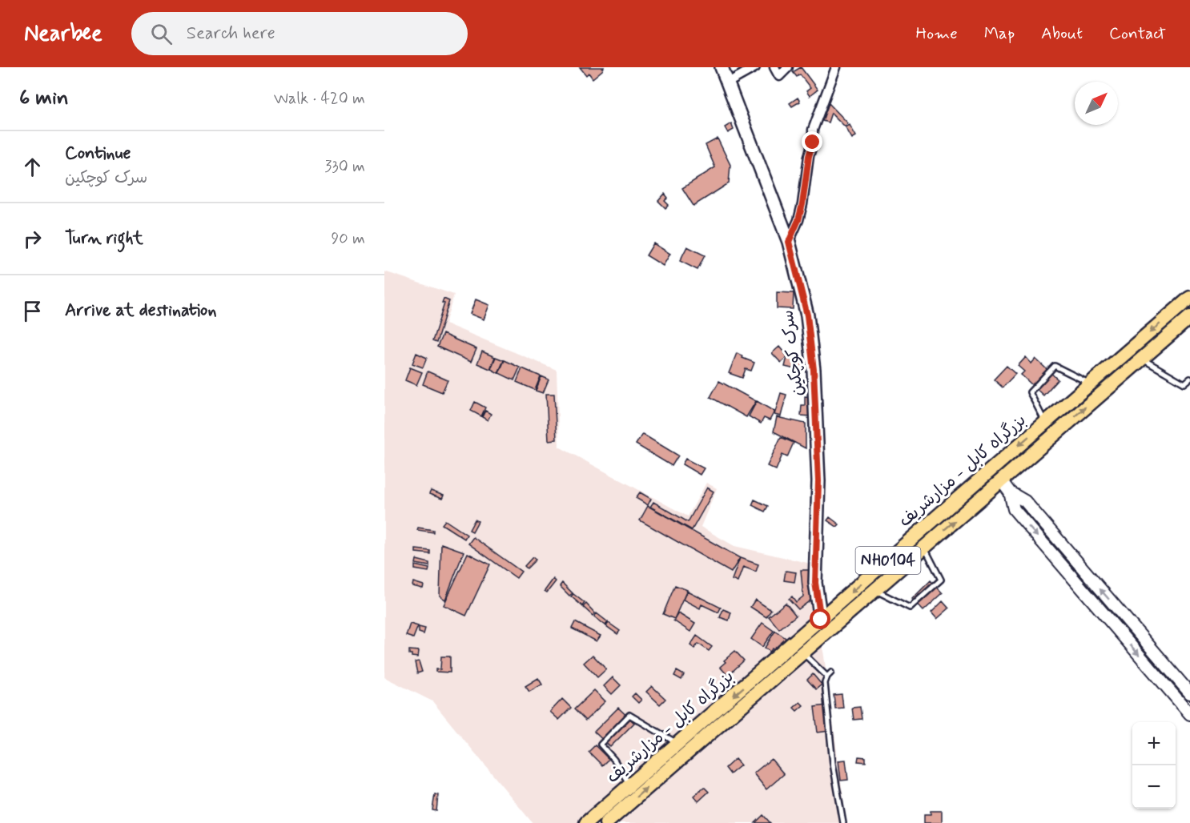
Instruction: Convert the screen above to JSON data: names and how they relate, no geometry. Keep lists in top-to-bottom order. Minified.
{"streets":{"highway":["بزرگراه کابل - مزارشریف","NH0104"],"main road":["سرک کوچکین"]},"crossings":[["سرک کوچکین","بزرگراه کابل - مزارشریف"]],"north":"top right","page":{"header":"Nearbee","search":"Search here","nav":["Home","Map","About","Contact"],"heading":["6 min","Walk · 420 m"],"list":[["Continue","سرک کوچکین","330 m"],["Turn right","90 m"],"Arrive at destination"],"map_buttons":["+","−"]}}
